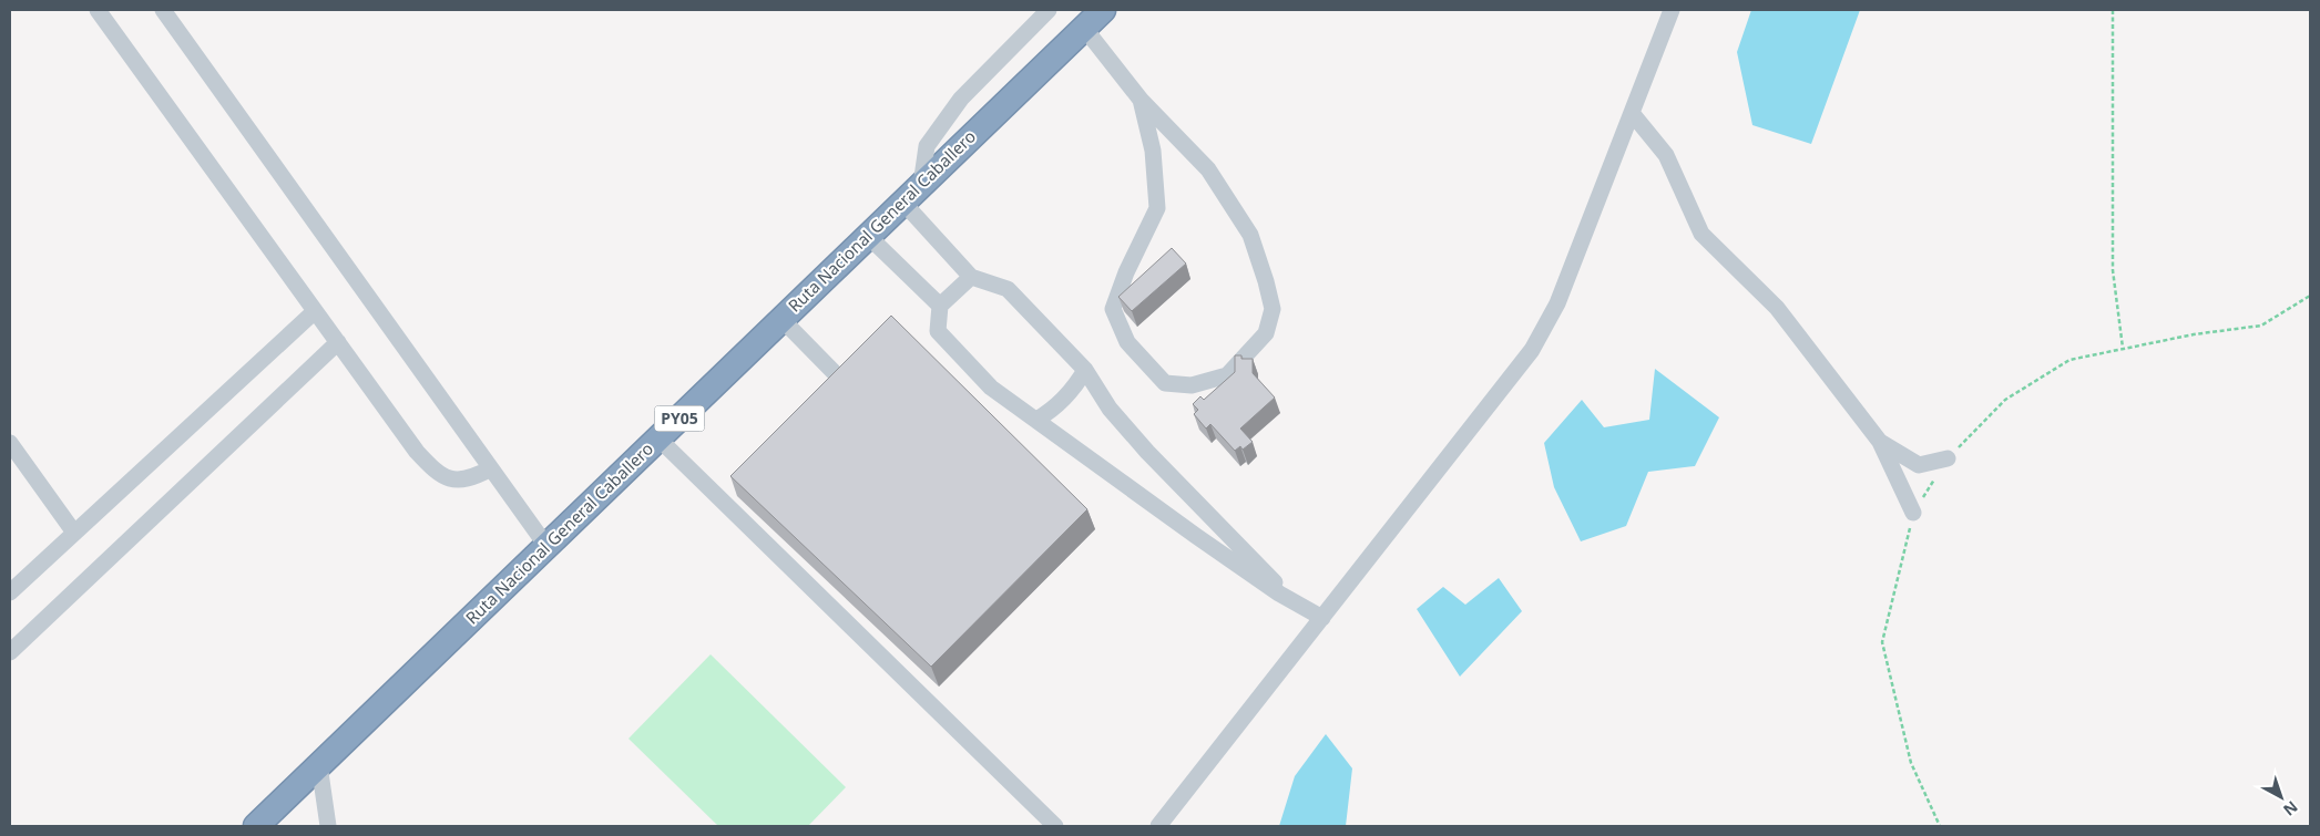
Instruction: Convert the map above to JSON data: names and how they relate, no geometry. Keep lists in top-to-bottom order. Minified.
{"streets":{"highway":["Ruta Nacional General Caballero","PY05"]},"north":"bottom right"}
